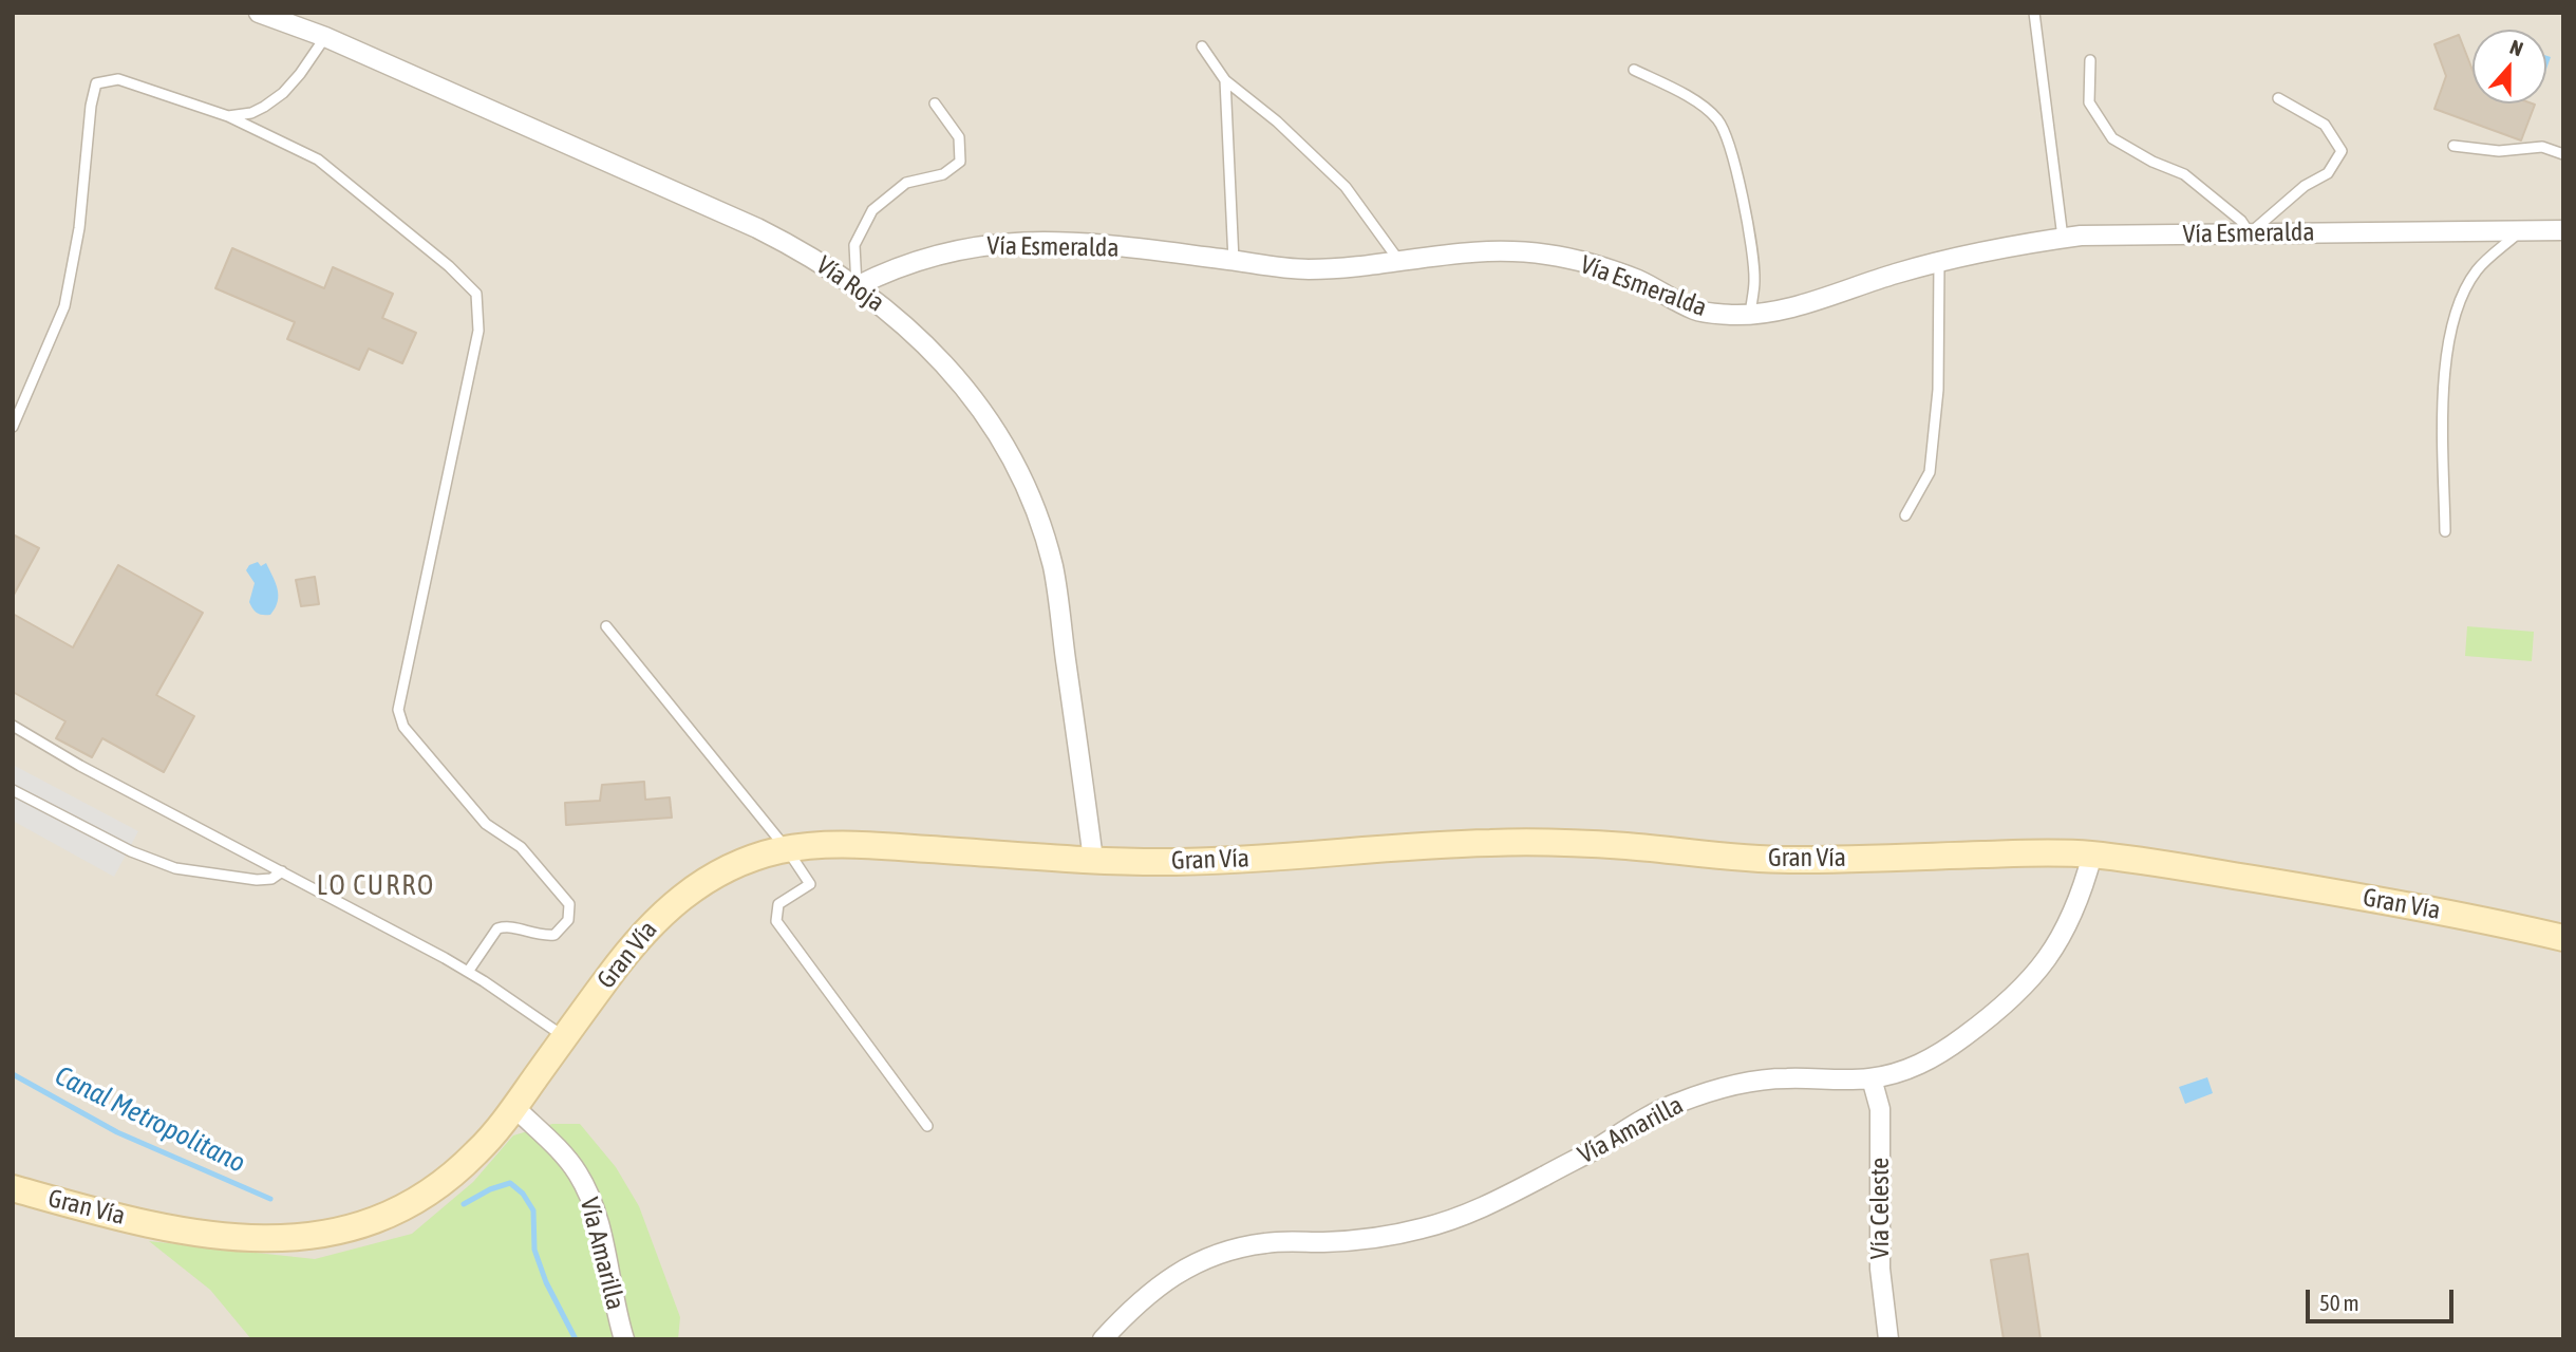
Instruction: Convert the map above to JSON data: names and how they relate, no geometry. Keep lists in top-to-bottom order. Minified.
{"streets":{"main road":["Gran Vía"],"street":["Vía Esmeralda","Vía Roja","Vía Amarilla","Vía Celeste"]},"crossings":[["Vía Esmeralda","Vía Roja"],["Vía Roja","Gran Vía"],["Gran Vía","Vía Amarilla"],["Vía Amarilla","Vía Celeste"]],"districts":["LO CURRO"],"water":["Canal Metropolitano"],"scale_bar":"50 m","north":"top"}
